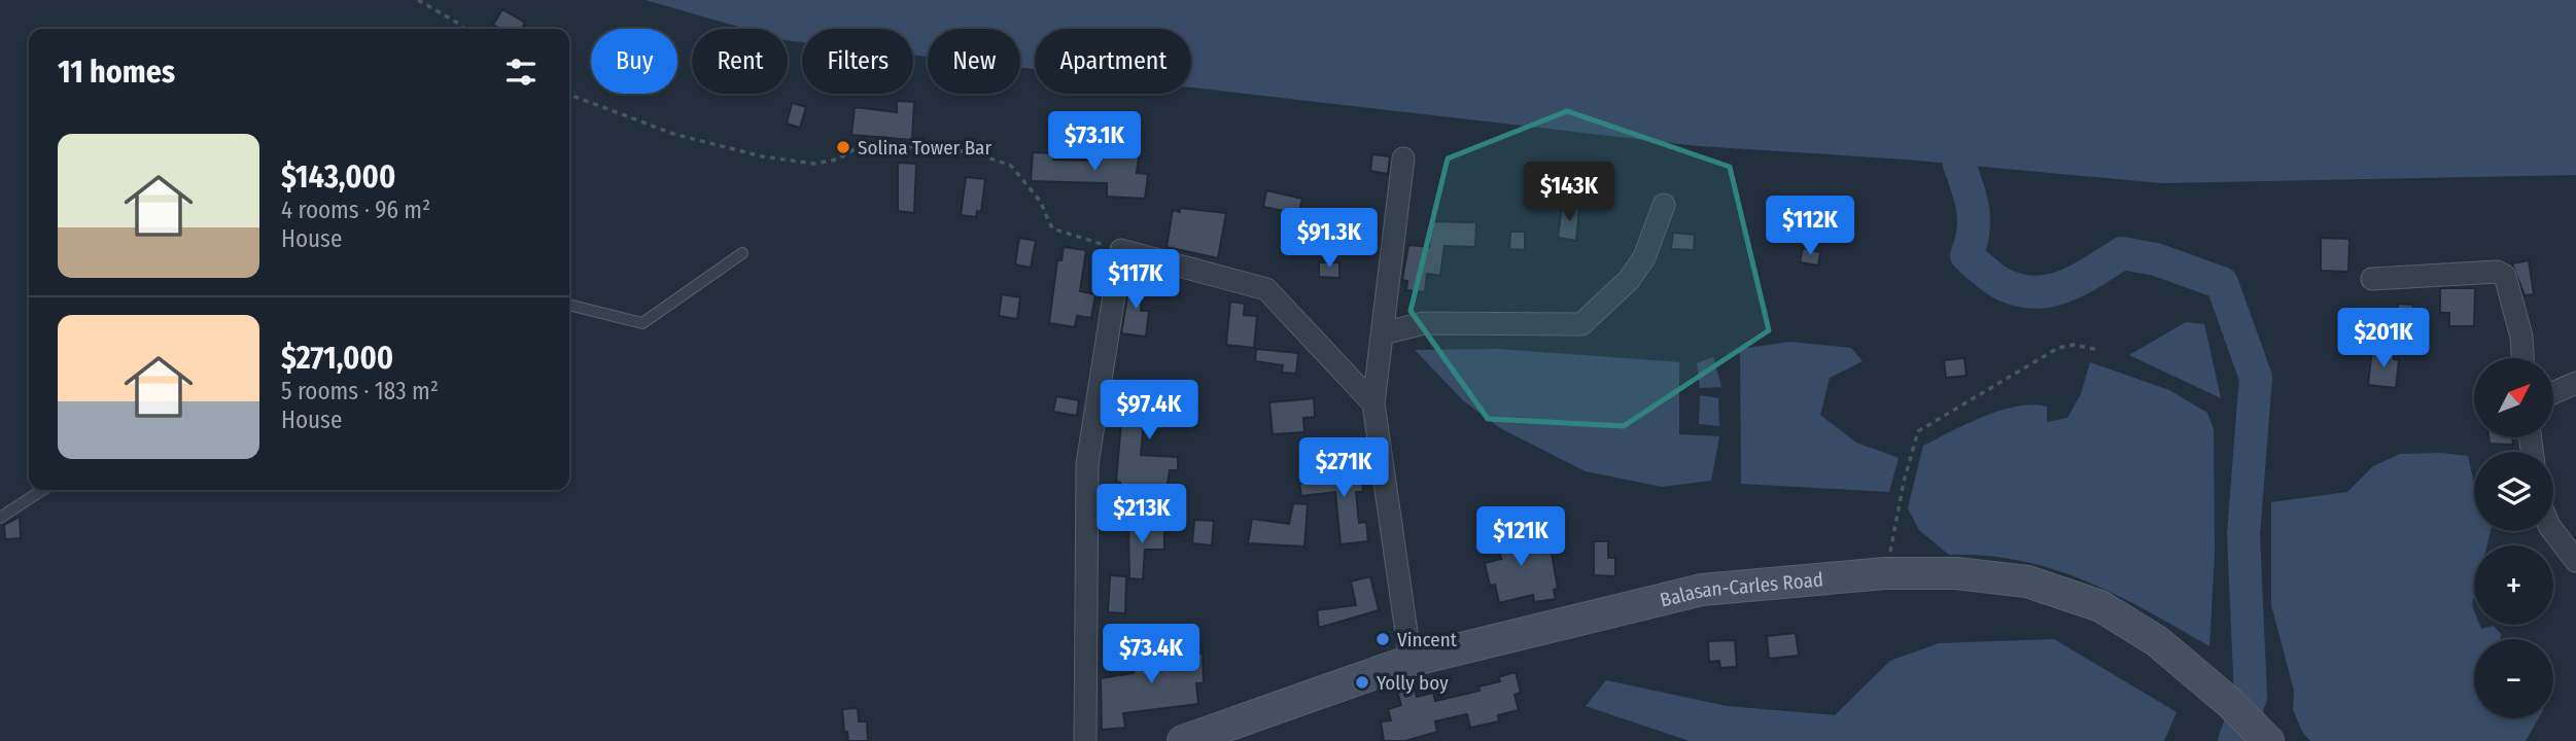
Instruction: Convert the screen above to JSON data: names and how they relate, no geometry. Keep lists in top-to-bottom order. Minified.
{"streets":{"main road":["Balasan-Carles Road"]},"places":["Solina Tower Bar","Vincent","Yolly boy"],"north":"top right","page":{"chip":["Buy","Rent","Filters","New","Apartment"],"heading":"11 homes","price":["$73.1K","$143K","$112K","$91.3K","$117K","$201K","$97.4K","$271K","$213K","$121K","$73.4K"],"list":[{"name":"$143,000","note":"4 rooms · 96 m² · House"},{"name":"$271,000","note":"5 rooms · 183 m² · House"}],"map_buttons":["+","−"]}}
